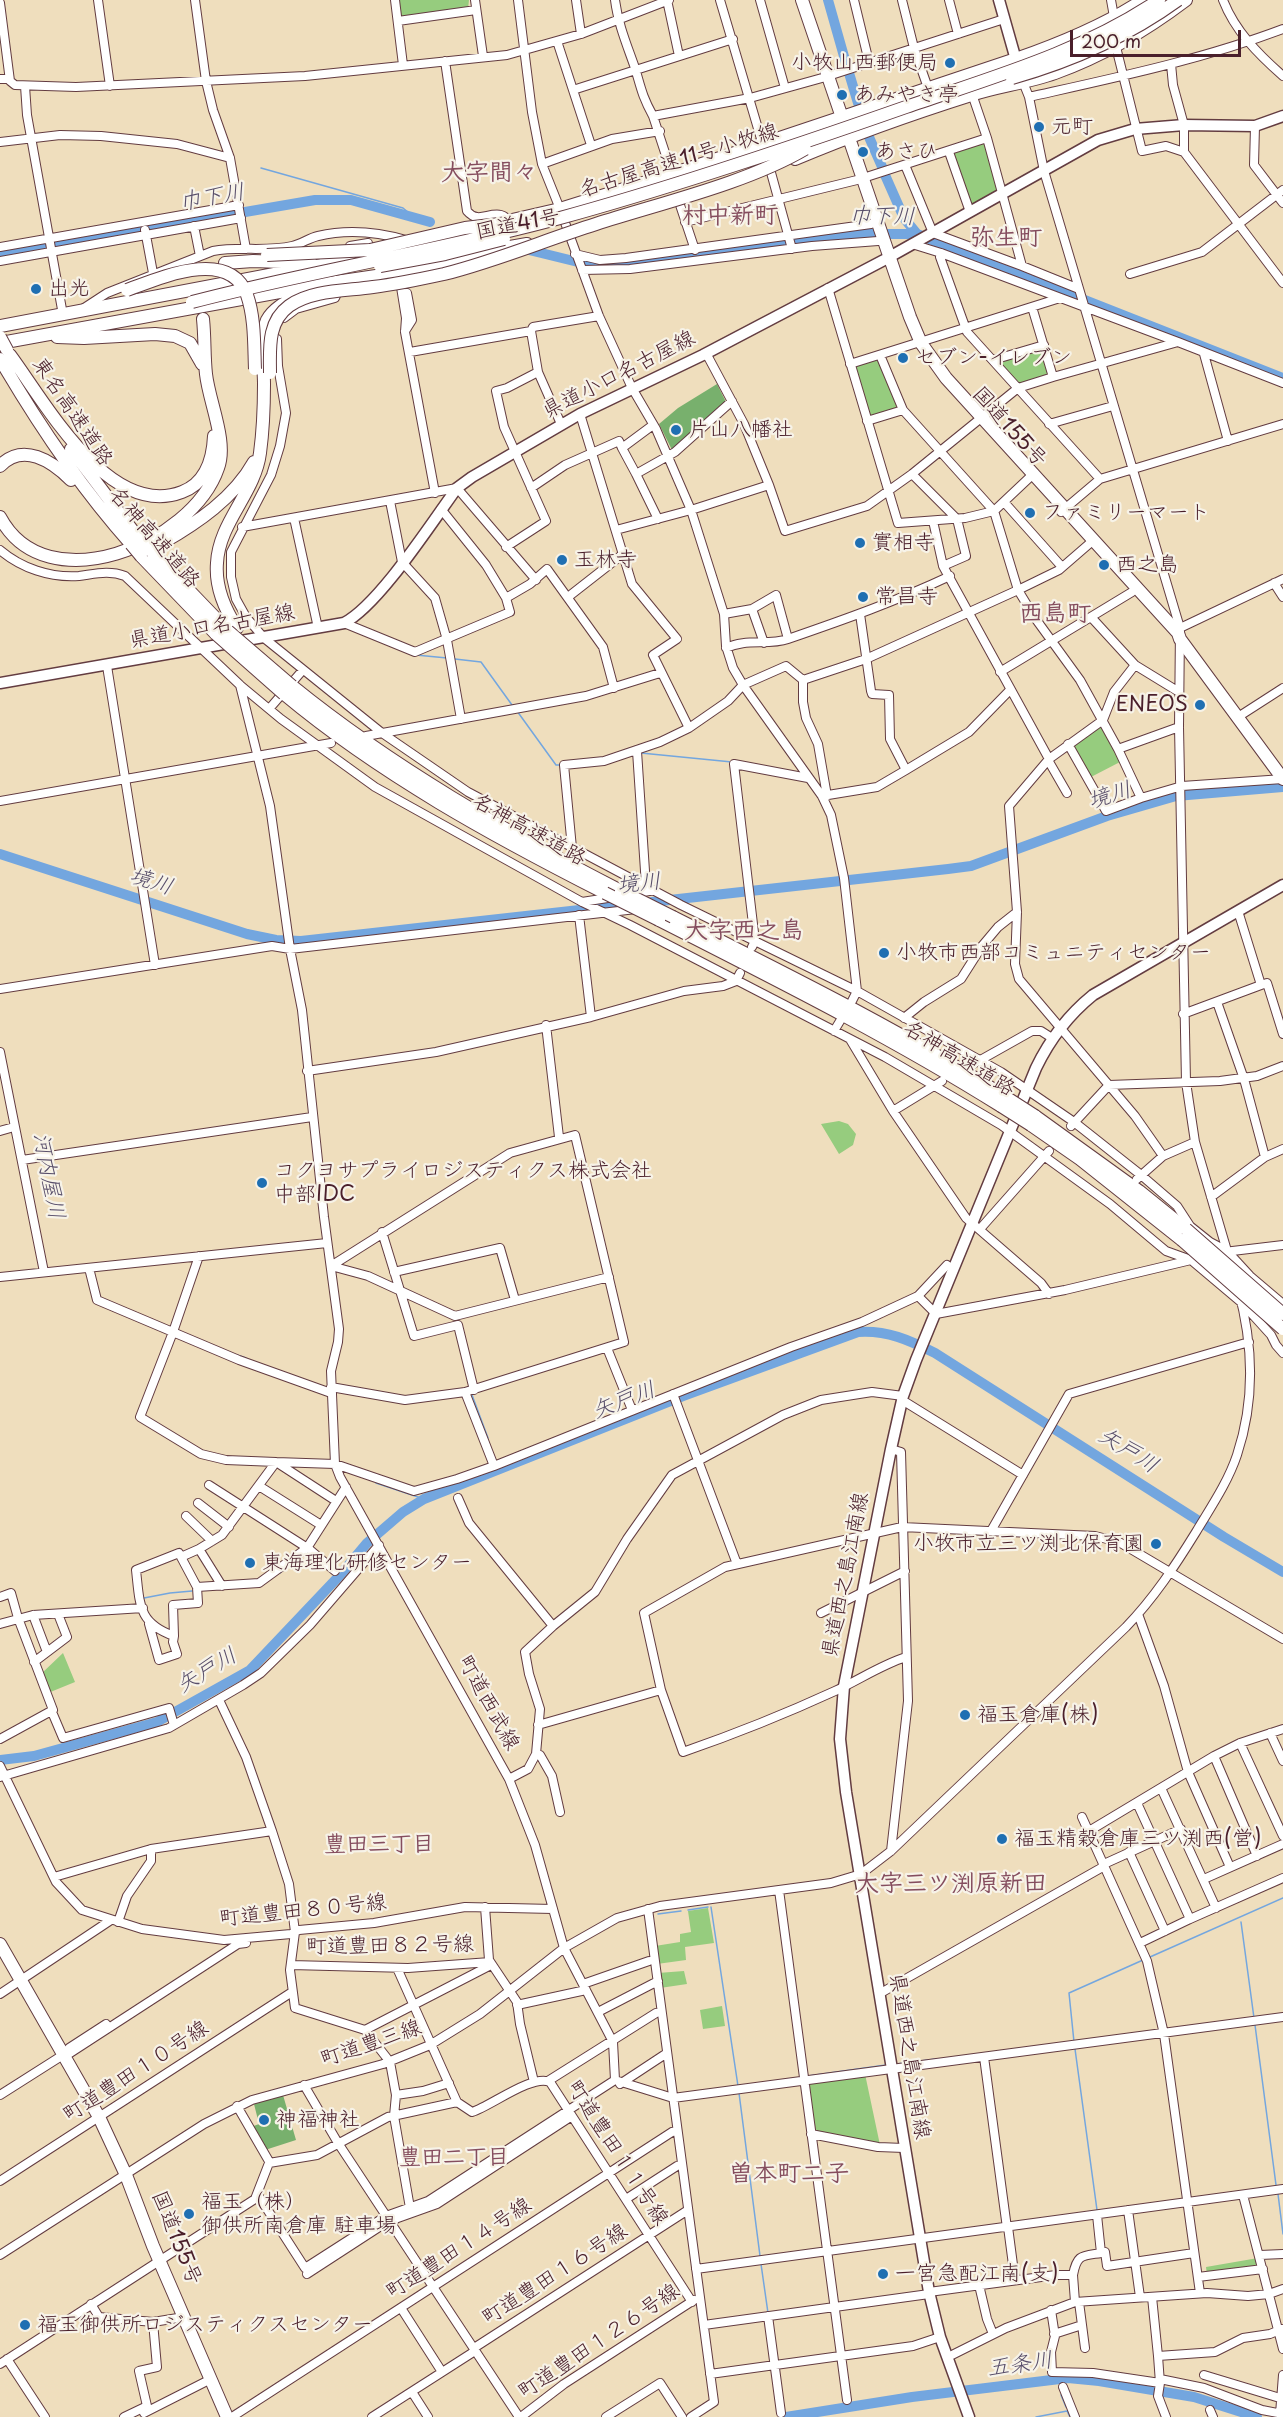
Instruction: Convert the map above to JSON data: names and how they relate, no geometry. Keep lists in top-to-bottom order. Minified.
{"streets":{"highway":["名古屋高速11号小牧線","国道41号","東名高速道路","国道155号","名神高速道路"],"main road":["県道小口名古屋線","県道西之島江南線"],"street":["町道西武線","町道豊田８０号線","町道豊田８２号線","町道豊三線","町道豊田１０号線","町道豊田１１号線","町道豊田１４号線","町道豊田１２６号線"]},"crossings":[["名古屋高速11号小牧線","国道41号"],["名古屋高速11号小牧線","東名高速道路"],["国道41号","東名高速道路"],["国道41号","国道155号"],["県道小口名古屋線","国道155号"],["東名高速道路","名神高速道路"],["国道155号","町道豊三線"],["国道155号","町道豊田１０号線"],["国道155号","町道豊田１４号線"],["県道西之島江南線","町道豊三線"],["町道西武線","町道豊田８０号線"],["町道西武線","町道豊三線"],["町道豊田１１号線","町道豊田１４号線"],["町道豊田１１号線","町道豊田１２６号線"]],"districts":["大字間々","村中新町","弥生町","西島町","大字西之島","豊田三丁目","大字三ツ渕原新田","豊田二丁目","曽本町二子"],"water":["巾下川","境川","河内屋川","矢戸川","五条川"],"places":["小牧山西郵便局","あみやき亭","元町","あさひ","出光","セブン-イレブン","片山八幡社","ファミリーマート","實相寺","玉林寺","西之島","常昌寺","ENEOS","小牧市西部コミュニティセンター","コクヨサプライロジスティクス株式会社 中部IDC","小牧市立三ツ渕北保育園","東海理化研修センター","福玉倉庫(株)","福玉精穀倉庫三ツ渕西(営)","神福神社","福玉（株） 御供所南倉庫 駐車場","一宮急配江南(支)","福玉御供所ロジスティクスセンター"],"scale_bar":"200 m"}
